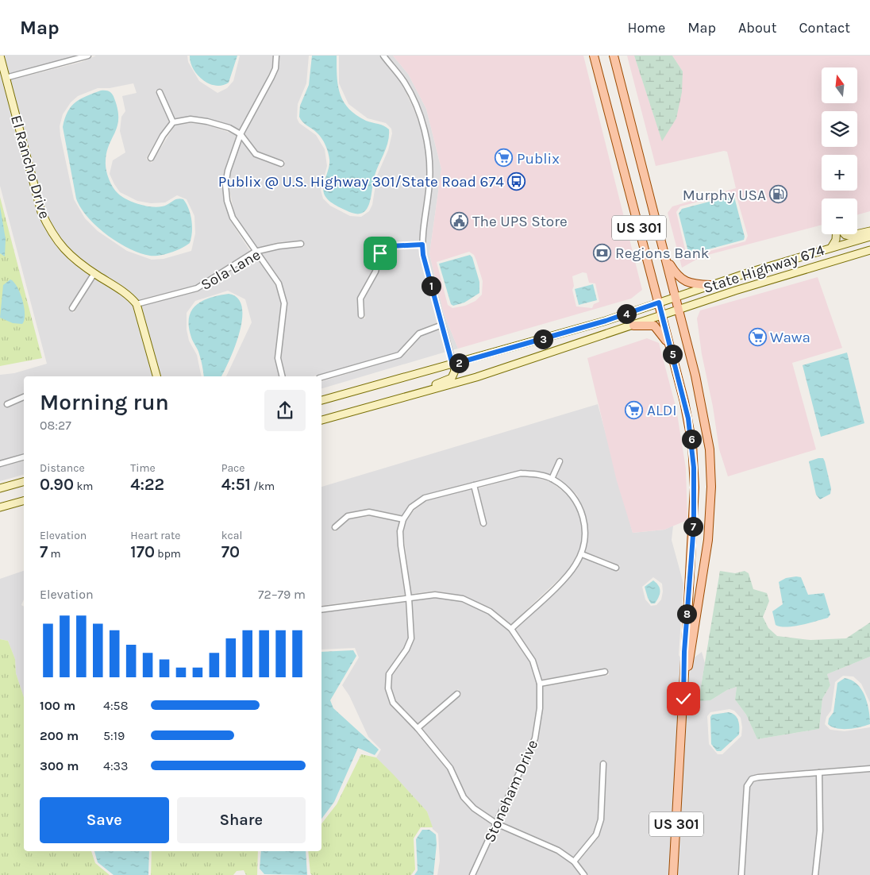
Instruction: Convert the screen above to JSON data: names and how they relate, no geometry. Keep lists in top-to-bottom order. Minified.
{"streets":{"main road":["El Rancho Drive","US 301","State Highway 674"],"street":["Sola Lane","Stoneham Drive"]},"crossings":[["El Rancho Drive","Sola Lane"],["US 301","State Highway 674"]],"places":{"supermarket":["Publix","Wawa","ALDI"],"bus stop":["Publix @ U.S. Highway 301/State Road 674"],"fuel station":["Murphy USA"],"public building":["The UPS Store"],"bank":["Regions Bank"]},"north":"top","page":{"header":"Map","nav":["Home","Map","About","Contact"],"map_buttons":["+","−"],"pins":["1","4","3","5","2","6","7","8"],"heading":["Morning run","08:27"],"stats":[["Distance","0.90 km"],["Time","4:22"],["Pace","4:51 /km"],["Elevation","7 m"],["Heart rate","170 bpm"],["kcal","70"]],"chart":["Elevation","72–79 m"],"list":[{"name":"100 m","note":"4:58"},{"name":"200 m","note":"5:19"},{"name":"300 m","note":"4:33"}],"buttons":["Save","Share"]}}
